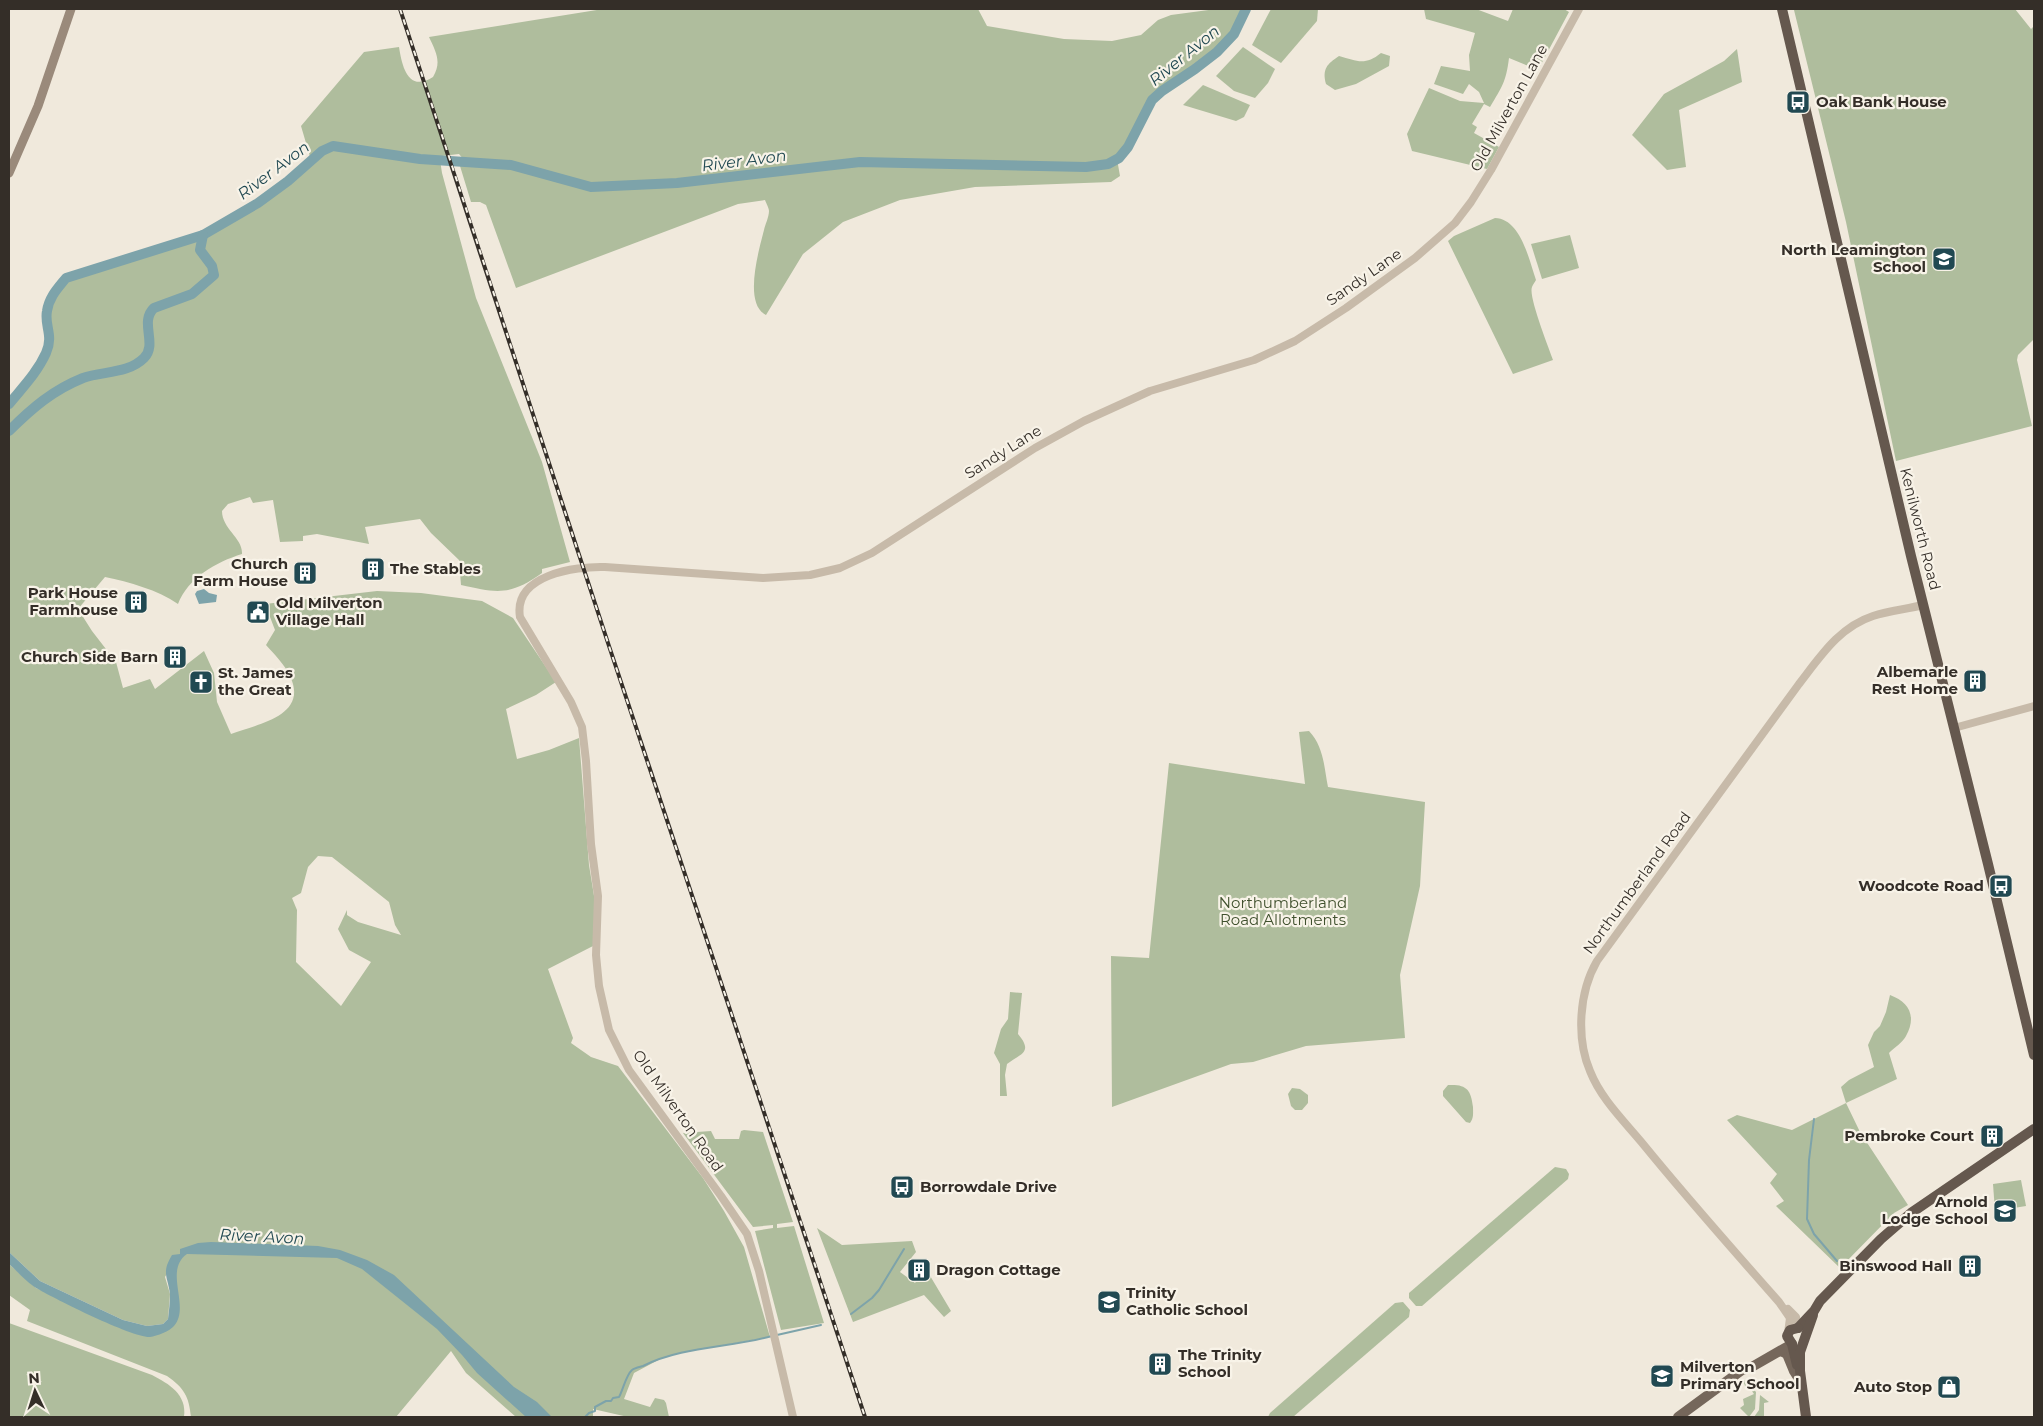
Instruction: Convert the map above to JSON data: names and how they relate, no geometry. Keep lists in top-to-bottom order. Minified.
{"streets":{"highway":["Kenilworth Road"],"street":["Old Milverton Lane","Sandy Lane","Northumberland Road","Old Milverton Road"]},"crossings":[["Old Milverton Lane","Sandy Lane"],["Sandy Lane","Old Milverton Road"],["Kenilworth Road","Northumberland Road"]],"water":["River Avon"],"parks":["Northumberland Road Allotments"],"places":{"bus stop":["Oak Bank House","Woodcote Road","Borrowdale Drive"],"school or university":["North Leamington School","Arnold Lodge School","Trinity Catholic School","Milverton Primary School"],"building":["The Stables","Church Farm House","Park House Farmhouse","Church Side Barn","Albemarle Rest Home","Pembroke Court","Binswood Hall","Dragon Cottage","The Trinity School"],"public building":["Old Milverton Village Hall"],"church":["St. James the Great"],"shop":["Auto Stop"]},"north":"top"}
